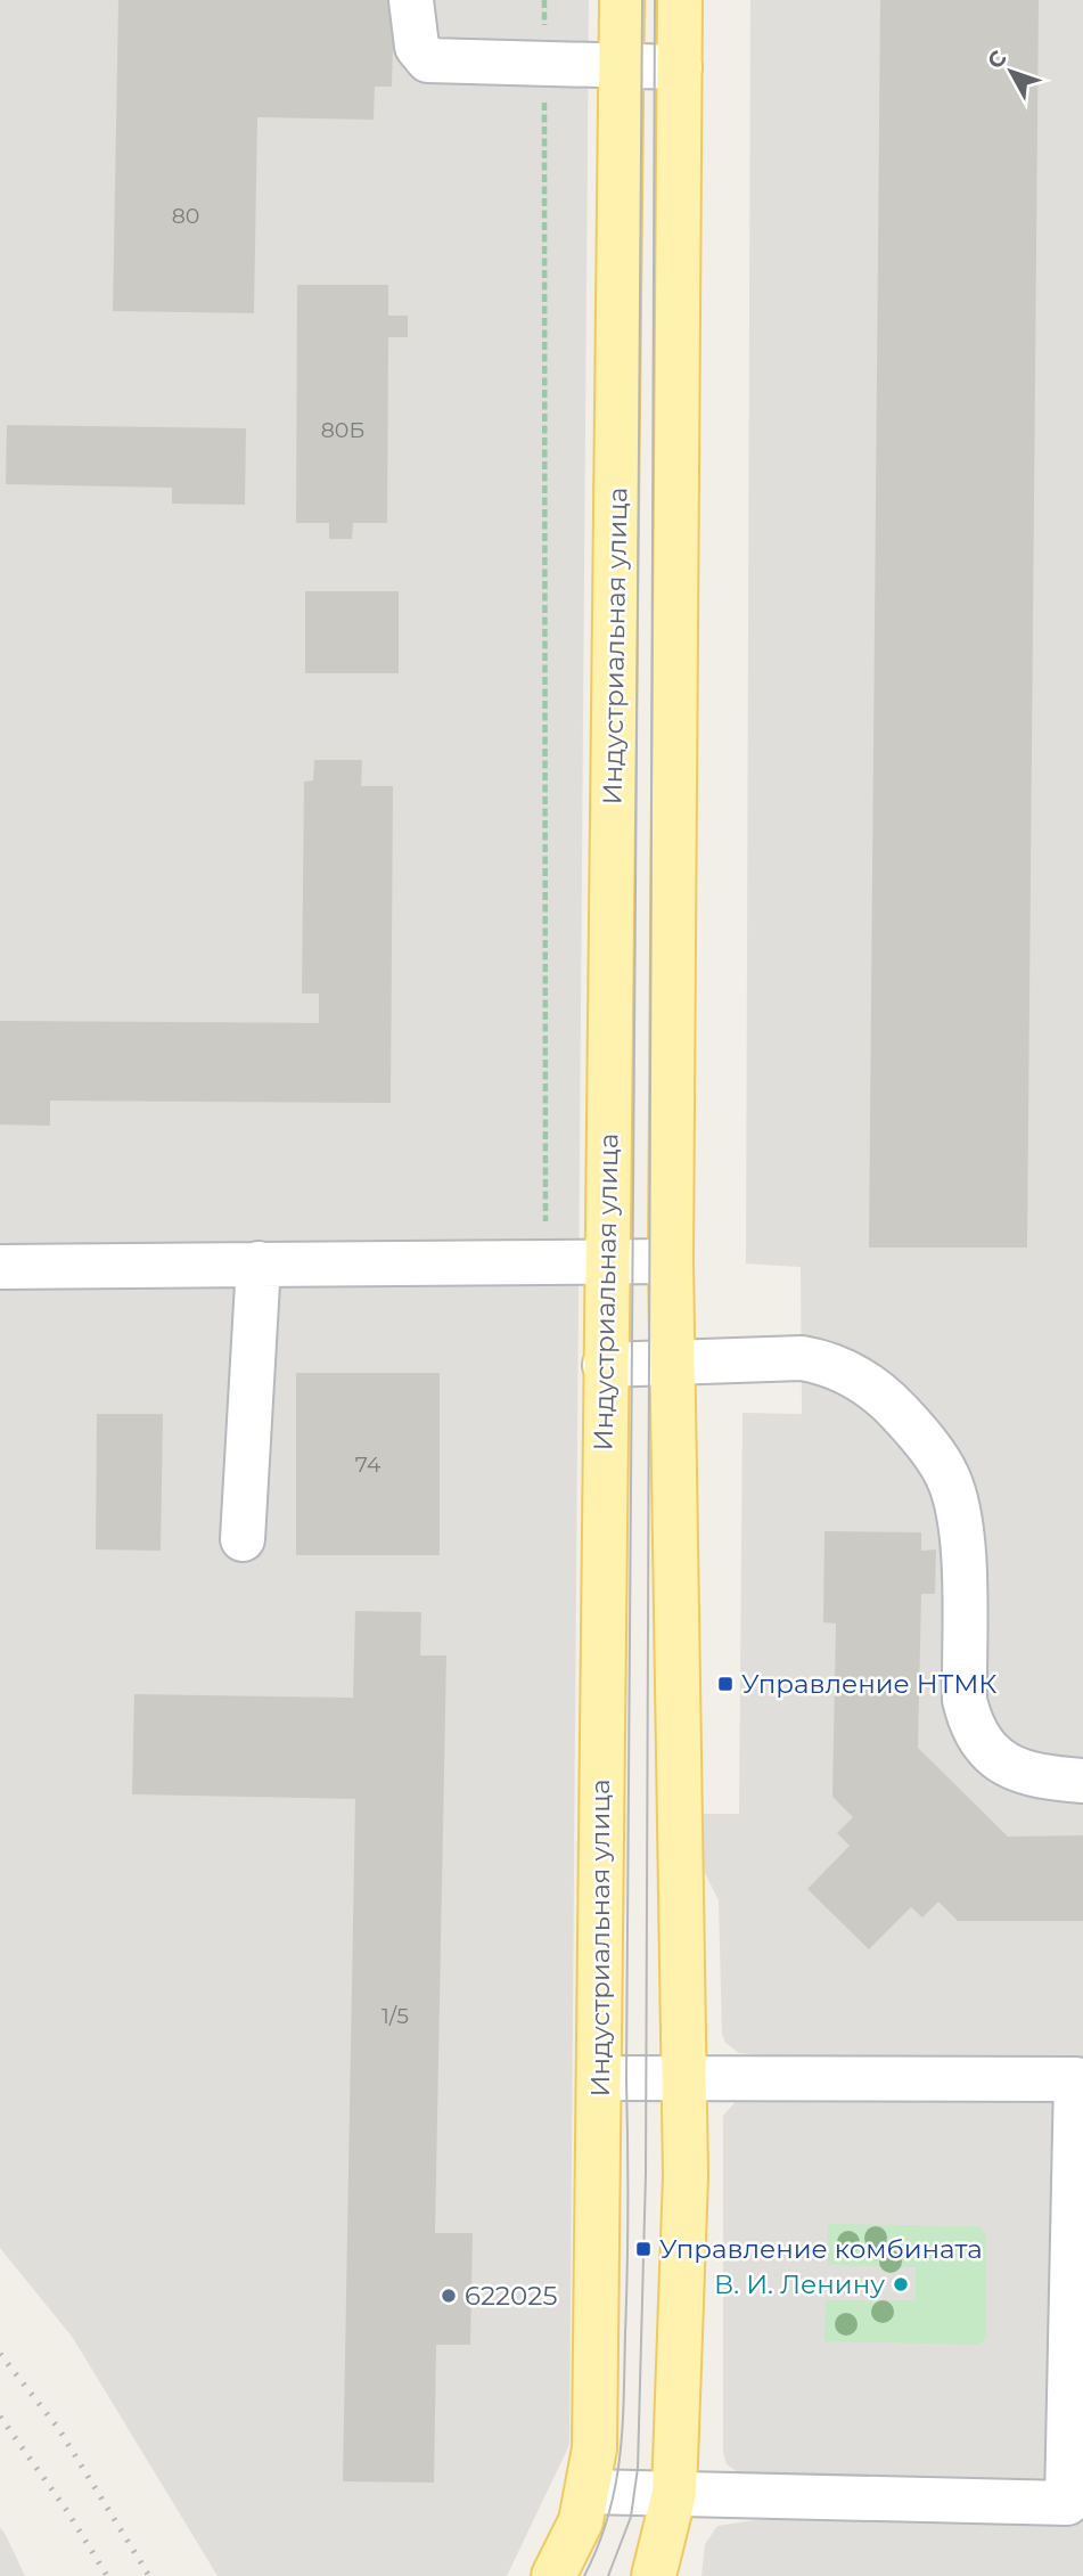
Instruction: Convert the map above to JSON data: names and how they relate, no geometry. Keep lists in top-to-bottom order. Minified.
{"streets":{"main road":["Индустриальная улица"]},"places":{"transit":["Управление НТМК","Управление комбината"],"other":["В. И. Ленину","622025"]},"house_numbers":["80","80Б","74","1/5"],"north":"top left"}
